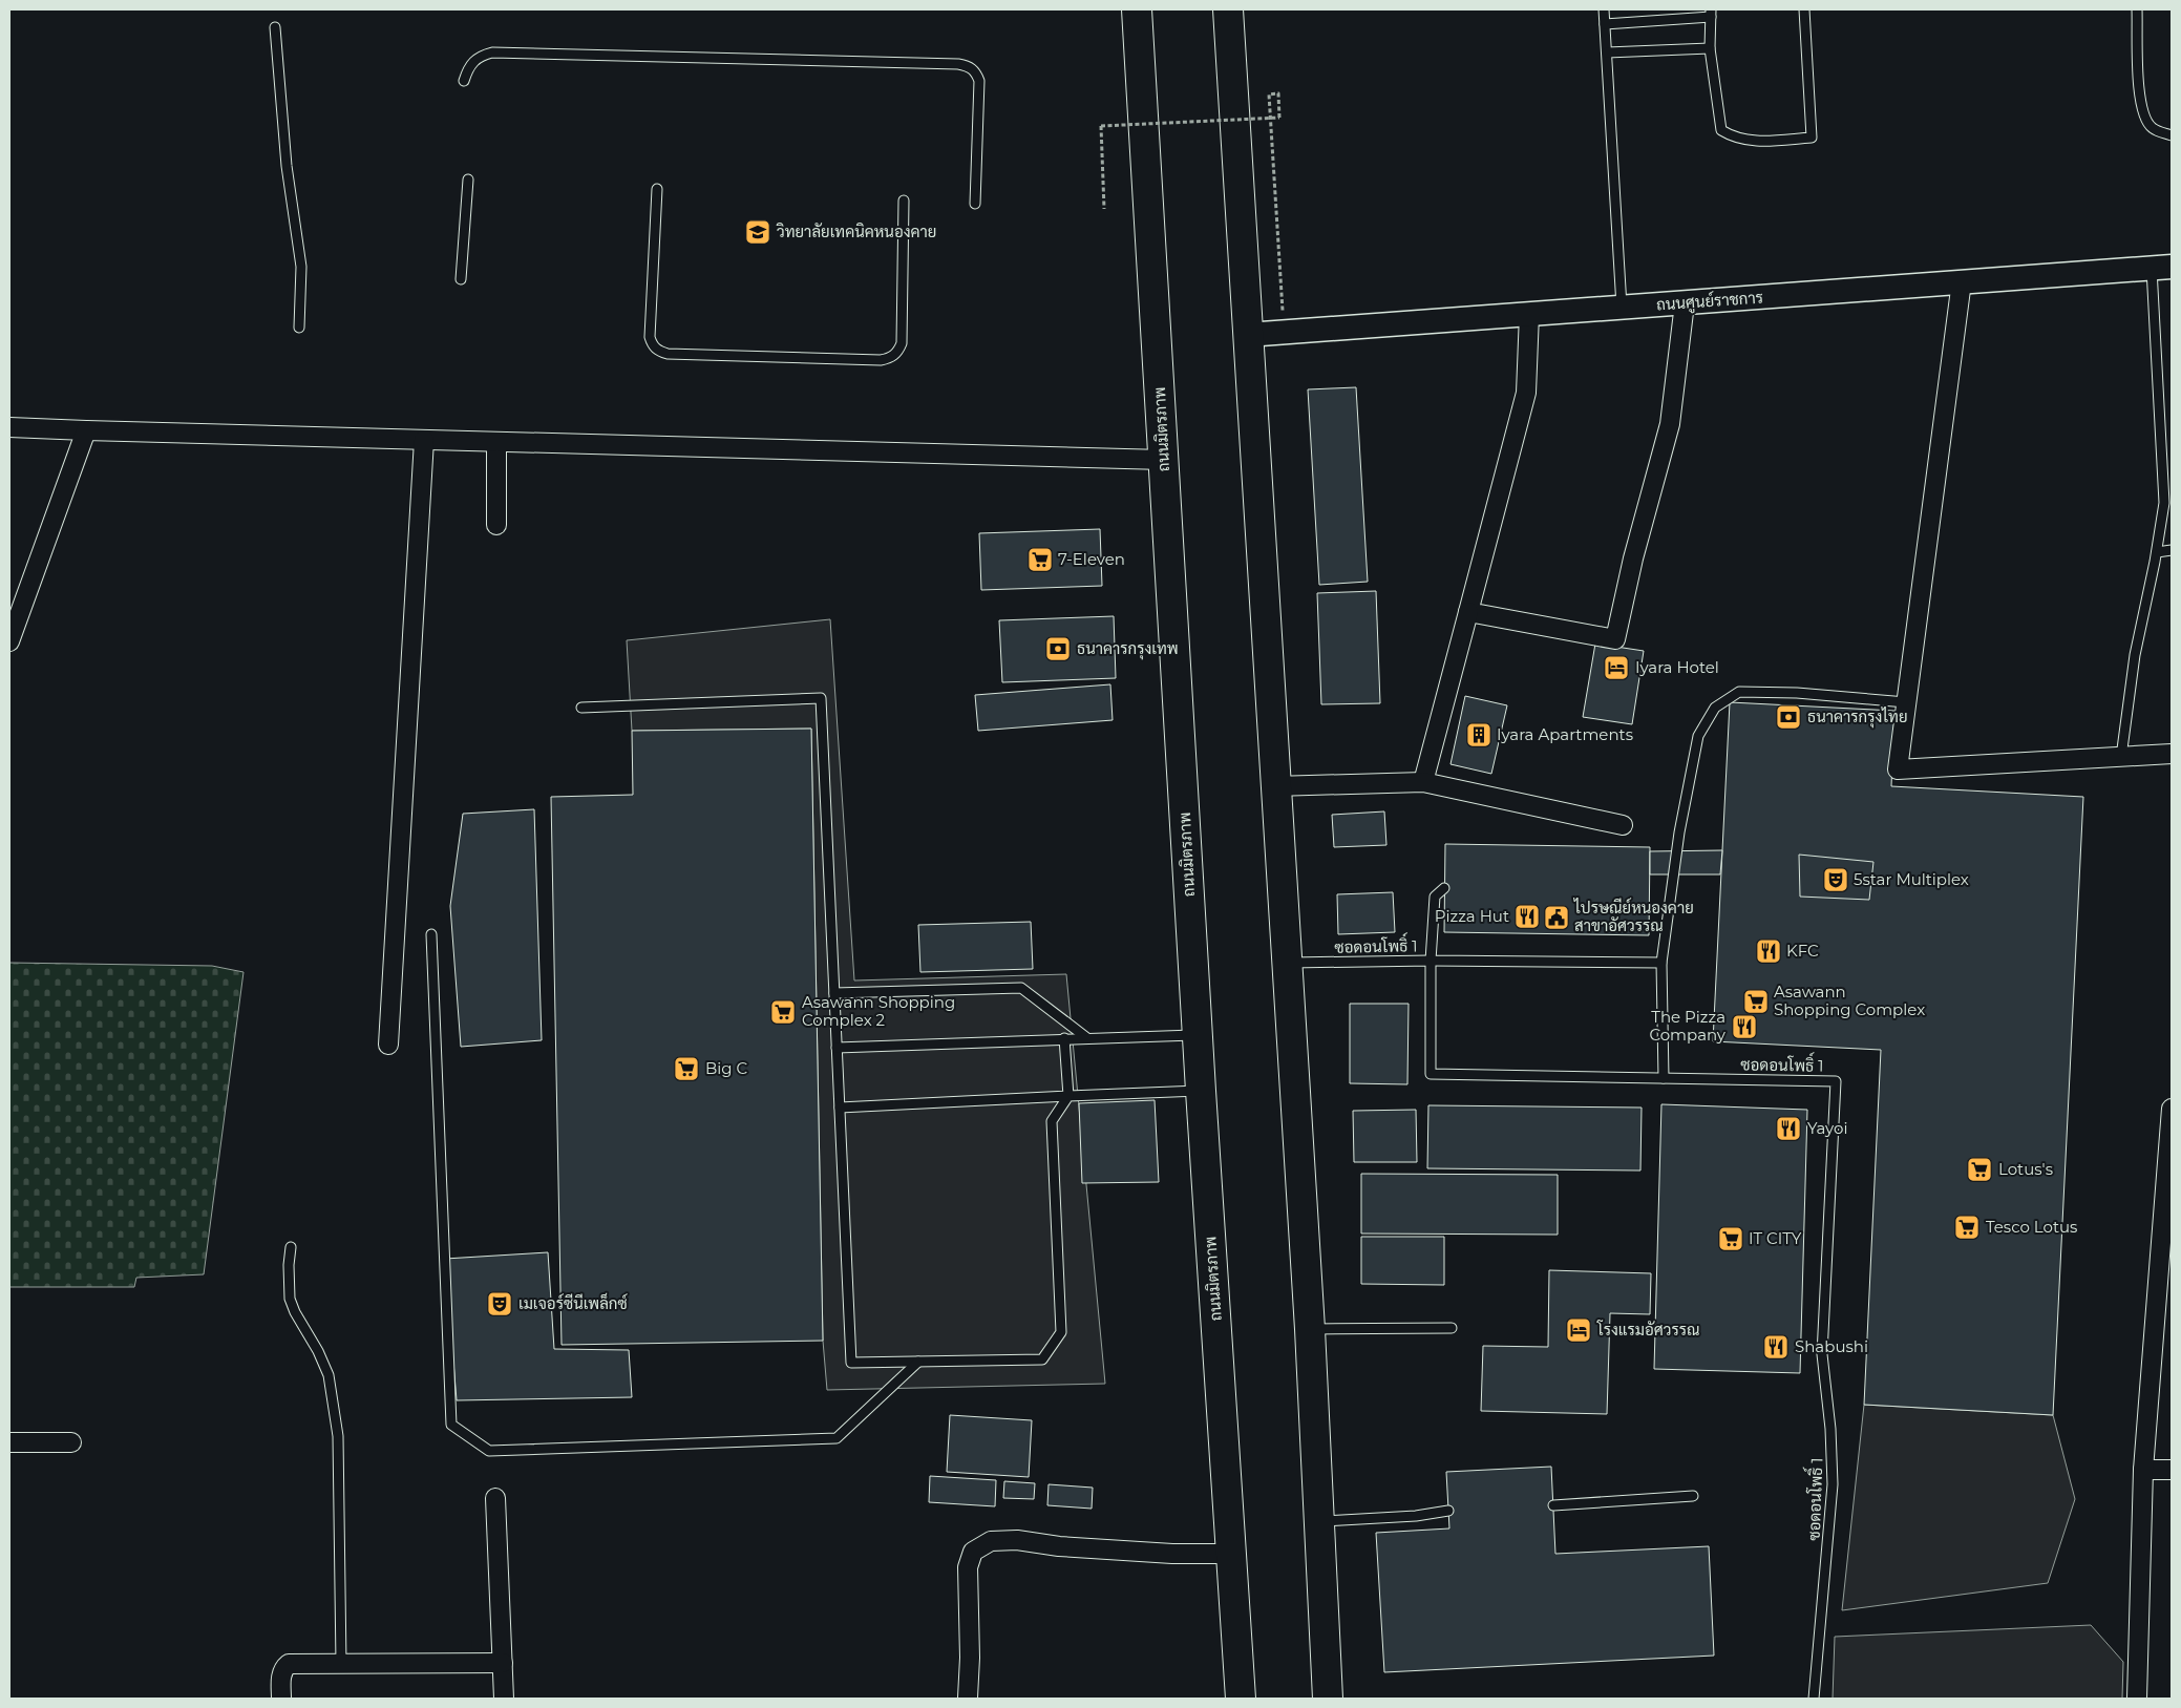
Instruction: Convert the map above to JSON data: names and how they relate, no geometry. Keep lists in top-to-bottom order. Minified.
{"streets":{"main road":["ถนนมิตรภาพ"],"street":["ถนนศูนย์ราชการ"],"lane":["ซอดอนโพธิ์ 1"]},"places":{"school or university":["วิทยาลัยเทคนิคหนองคาย"],"supermarket":["7-Eleven","Asawann Shopping Complex","Asawann Shopping Complex 2","Big C","Lotus's","Tesco Lotus","IT CITY"],"bank":["ธนาคารกรุงเทพ","ธนาคารกรุงไทย"],"hotel":["Iyara Hotel","โรงแรมอัศวรรณ"],"building":["Iyara Apartments"],"theatre":["5star Multiplex","เมเจอร์ซีนีเพล็กซ์"],"restaurant":["Pizza Hut","KFC","The Pizza Company","Yayoi","Shabushi"],"public building":["ไปรษณีย์หนองคาย สาขาอัศวรรณ"]}}
